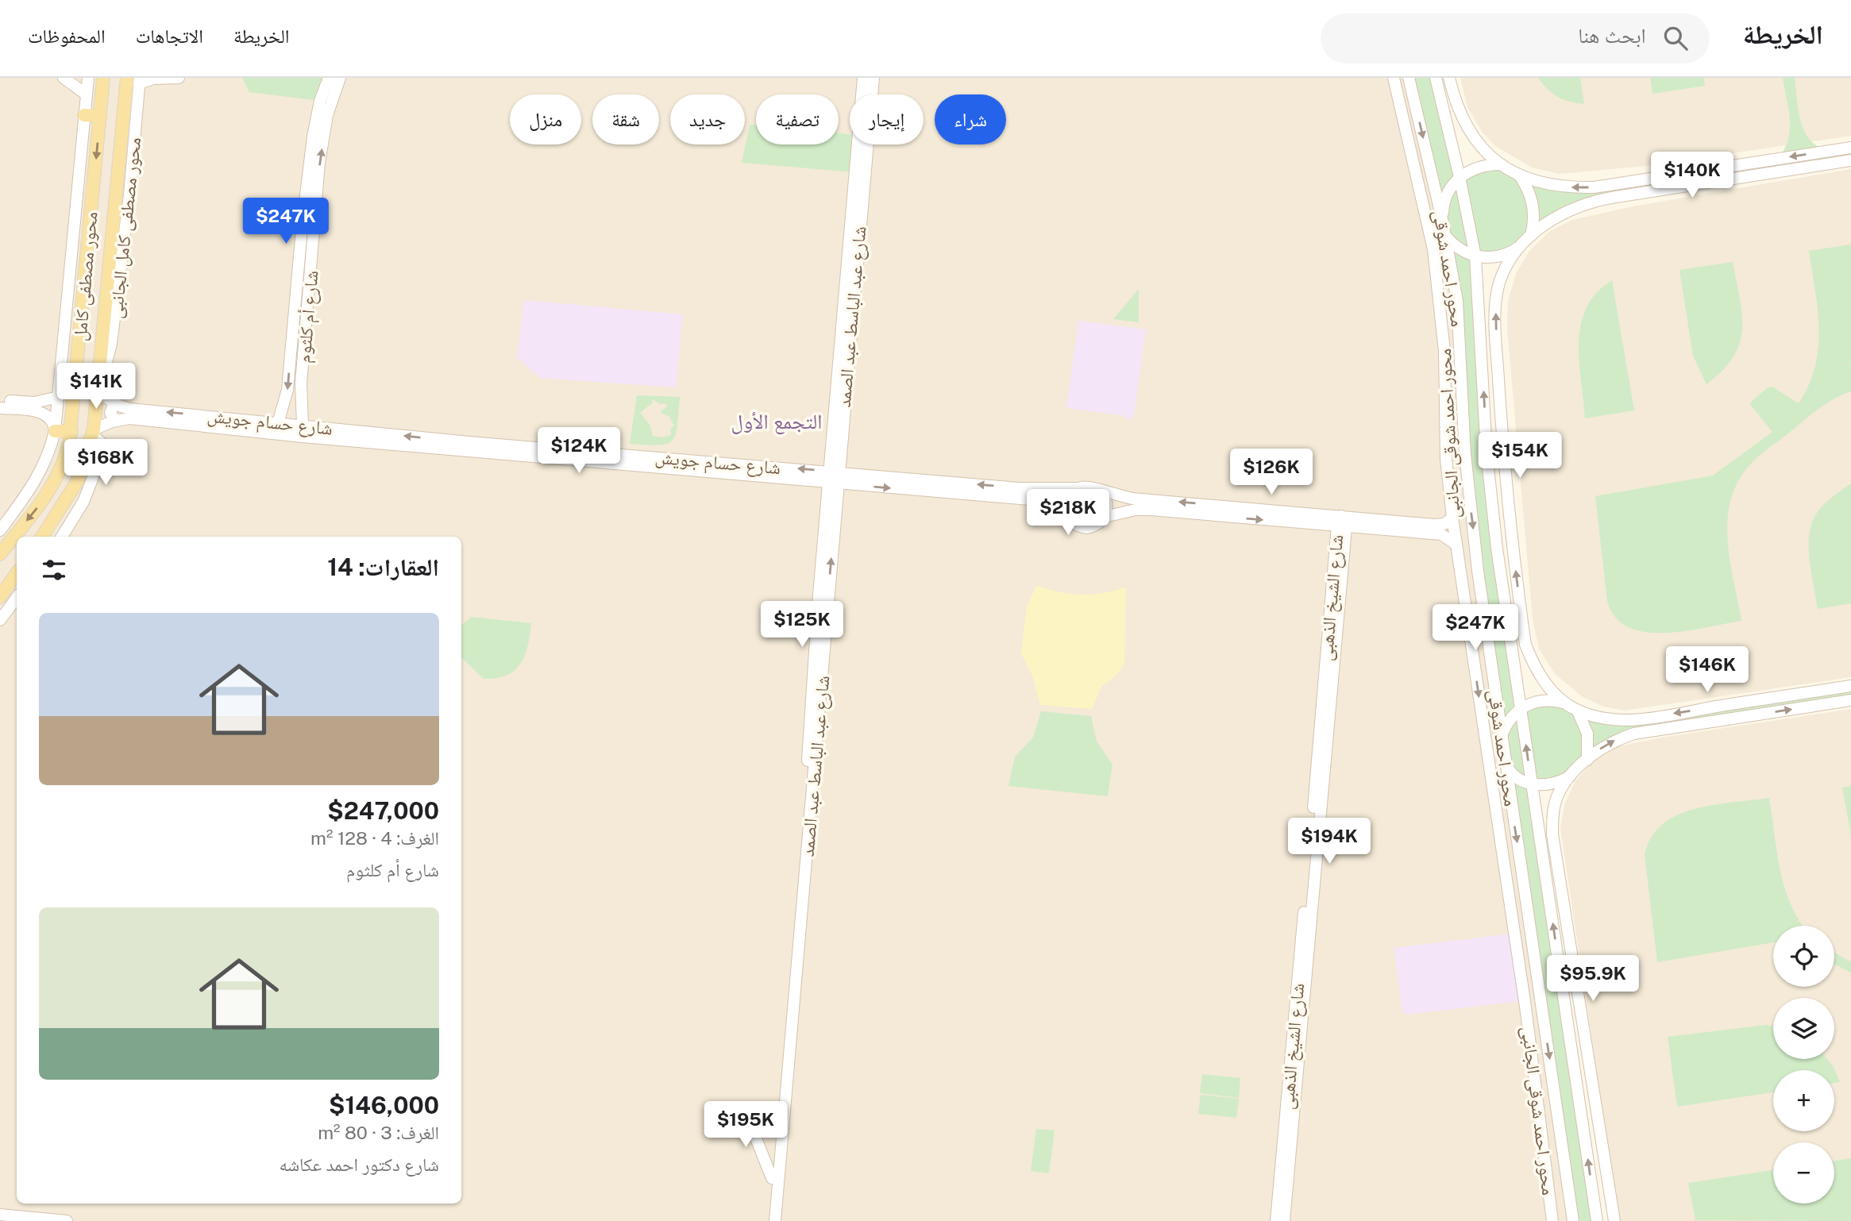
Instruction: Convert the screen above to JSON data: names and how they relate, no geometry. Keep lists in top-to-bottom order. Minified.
{"streets":{"main road":["محور مصطفى كامل"],"street":["محور مصطفى كامل الجانبى","محور احمد شوقى","شارع أم كلثوم","شارع عبد الباسط عبد الصمد","شارع حسام جويش","محور احمد شوقى الجانبى","شارع الشيخ الذهبى"]},"crossings":[["محور مصطفى كامل الجانبى","محور مصطفى كامل"],["محور مصطفى كامل","شارع حسام جويش"],["شارع أم كلثوم","شارع حسام جويش"],["شارع عبد الباسط عبد الصمد","شارع حسام جويش"]],"districts":["التجمع الأول"],"page":{"header":"الخريطة","search":"ابحث هنا","nav":["الخريطة","الاتجاهات","المحفوظات"],"chip":["شراء","إيجار","تصفية","جديد","شقة","منزل"],"price":["$140K","$247K","$141K","$124K","$154K","$168K","$126K","$218K","$125K","$247K","$146K","$194K","$95.9K","$195K"],"heading":"العقارات: 14","list":[{"name":"$247,000","note":"الغرف: 4 · 128 m² · شارع أم كلثوم"},{"name":"$146,000","note":"الغرف: 3 · 80 m² · شارع دكتور احمد عكاشه"}],"map_buttons":["+","−"]}}
